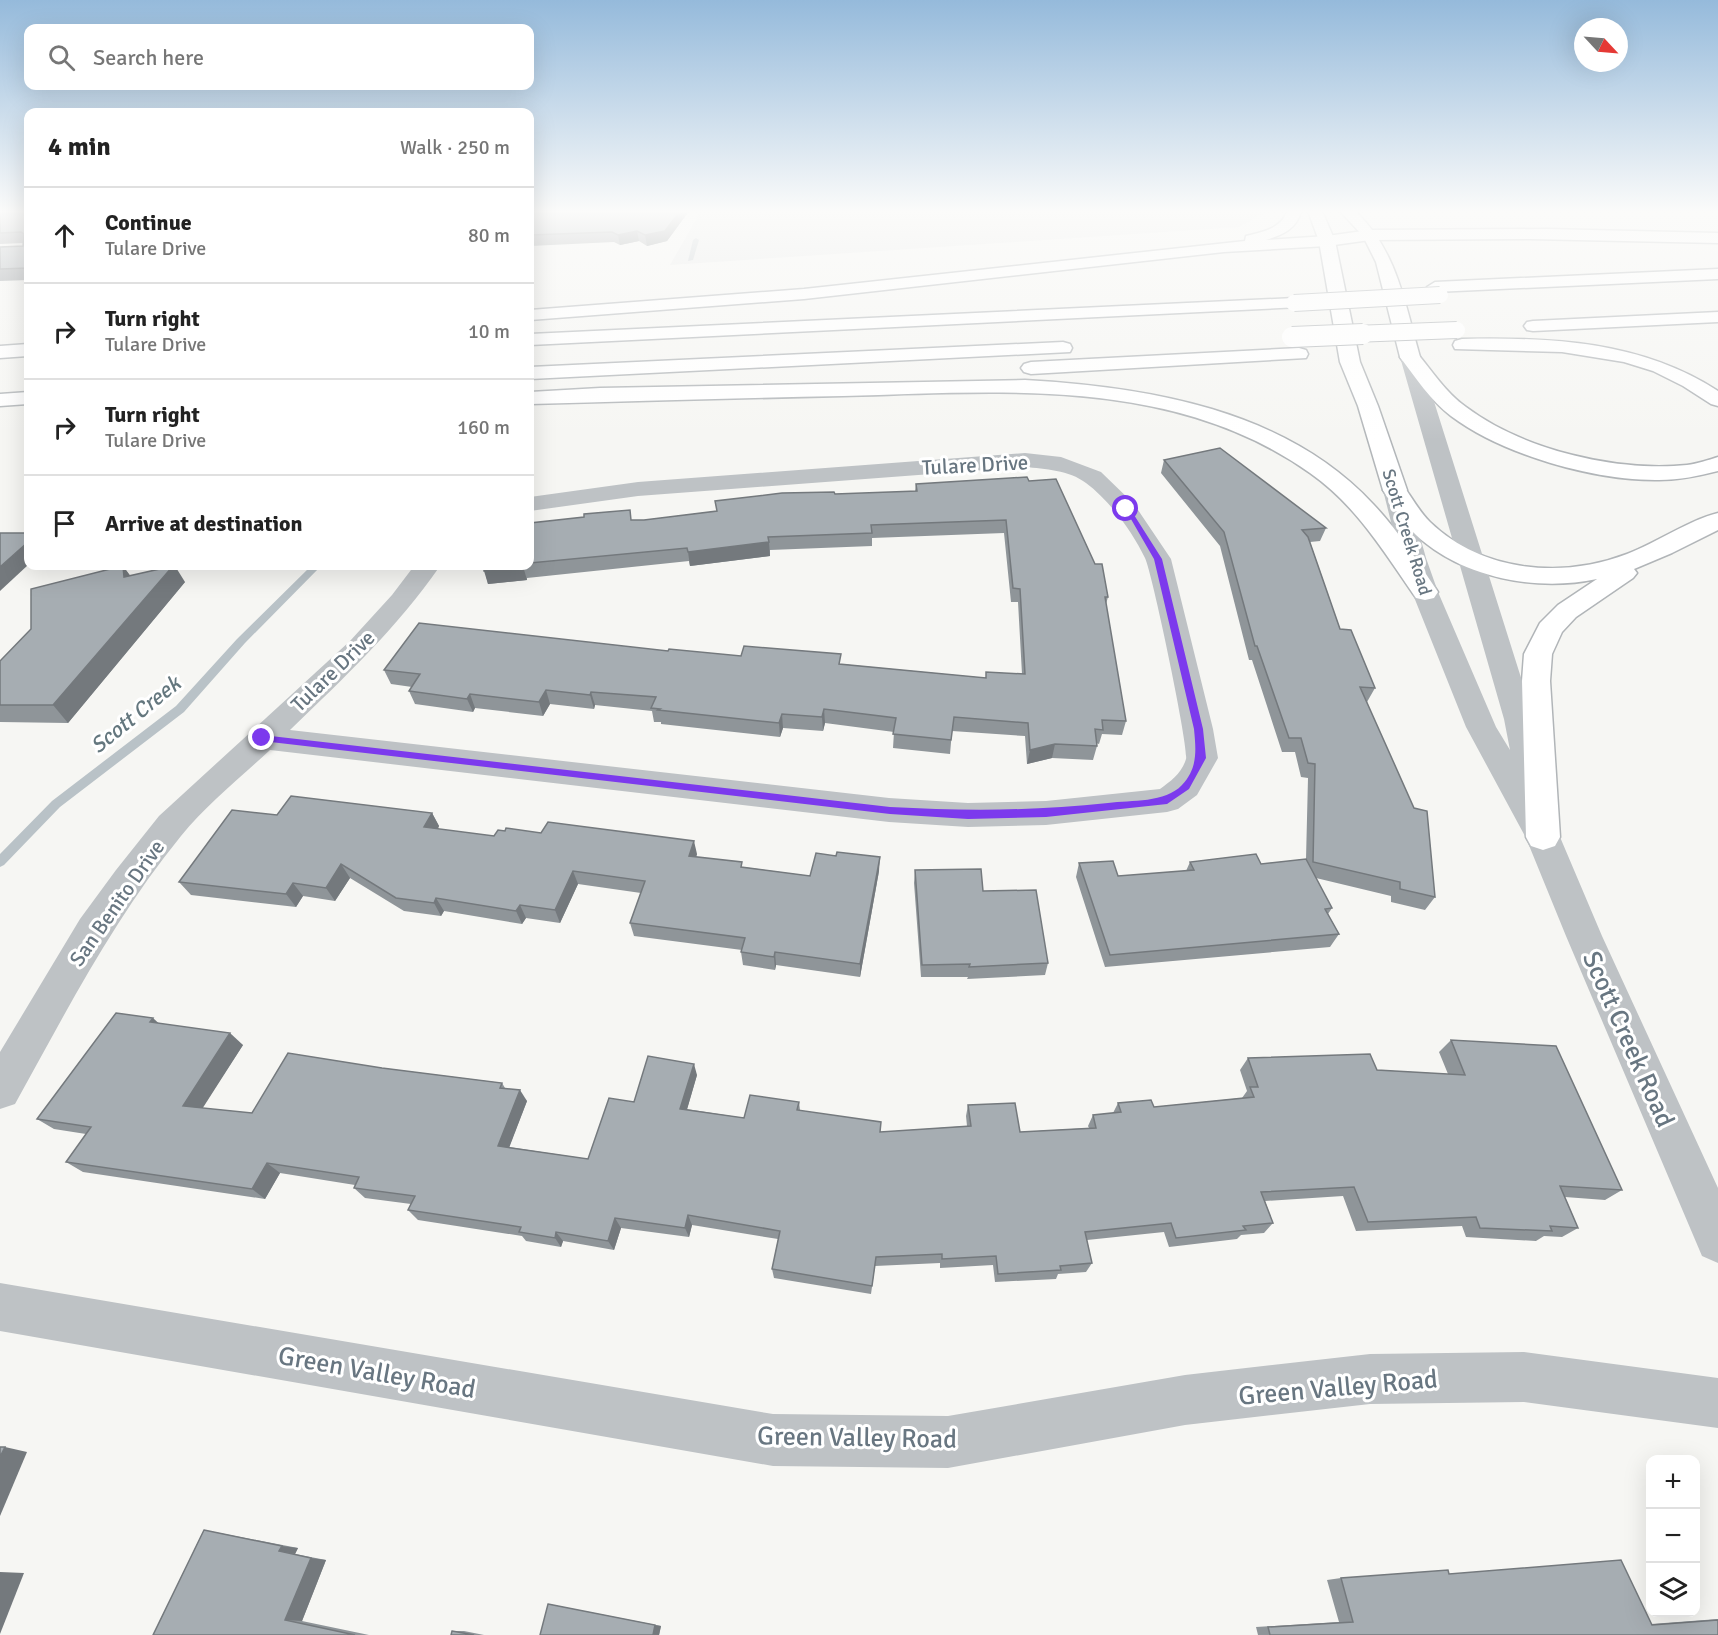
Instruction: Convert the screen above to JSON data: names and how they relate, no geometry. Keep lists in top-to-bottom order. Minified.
{"streets":{"main road":["Scott Creek Road"],"street":["Tulare Drive","San Benito Drive","Green Valley Road"]},"crossings":[["Tulare Drive","San Benito Drive"]],"water":["Scott Creek"],"north":"bottom right","page":{"search":"Search here","heading":["4 min","Walk · 250 m"],"list":[["Continue","Tulare Drive","80 m"],["Turn right","Tulare Drive","10 m"],["Turn right","Tulare Drive","160 m"],"Arrive at destination"],"map_buttons":["+","−"]}}
